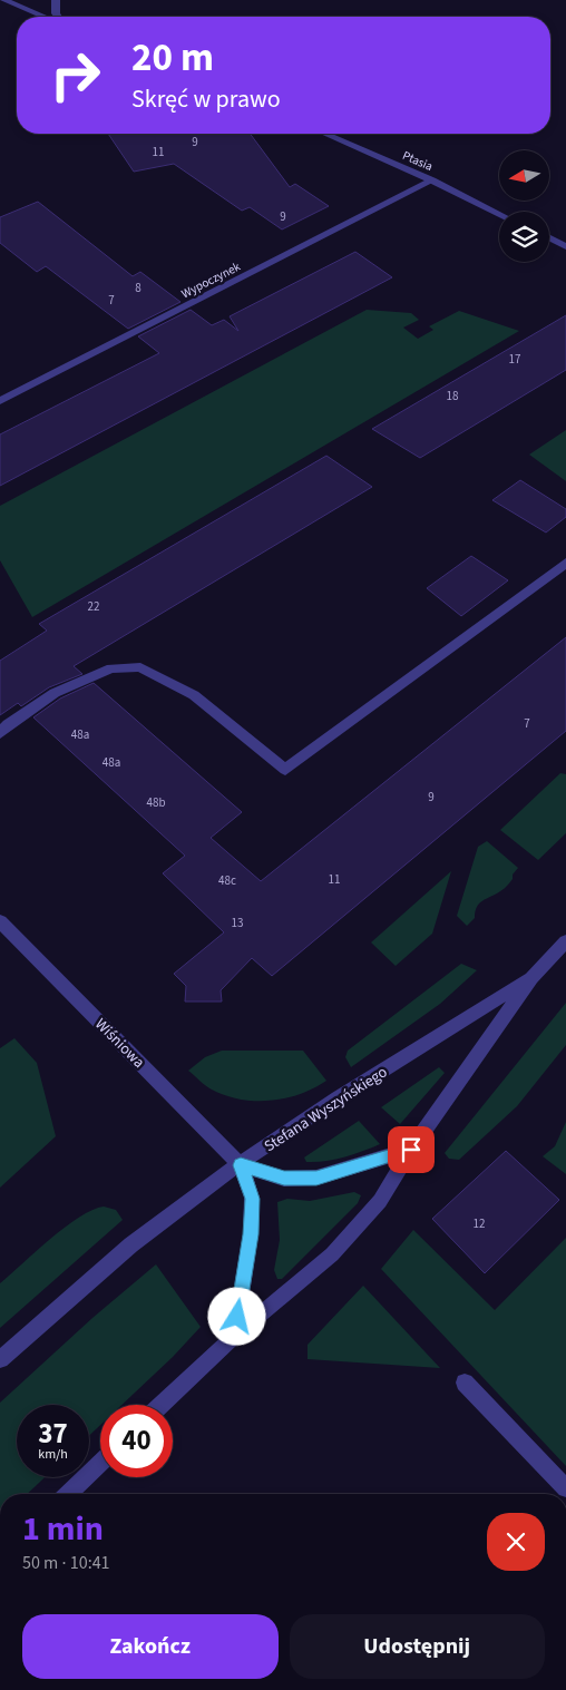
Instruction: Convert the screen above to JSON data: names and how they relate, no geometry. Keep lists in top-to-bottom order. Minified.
{"streets":{"street":["Ptasia","Wypoczynek","Wiśniowa","Stefana Wyszyńskiego"]},"crossings":[["Ptasia","Wypoczynek"],["Wiśniowa","Stefana Wyszyńskiego"]],"house_numbers":["9","11","9","8","7","17","18","22","7","48a","48a","9","48b","11","48c","13","12"],"north":"left","page":{"turn":["20 m","Skręć w prawo"],"speed":"37 km/h","limit":"40","heading":["1 min","50 m · 10:41"],"buttons":["Zakończ","Udostępnij"]}}
